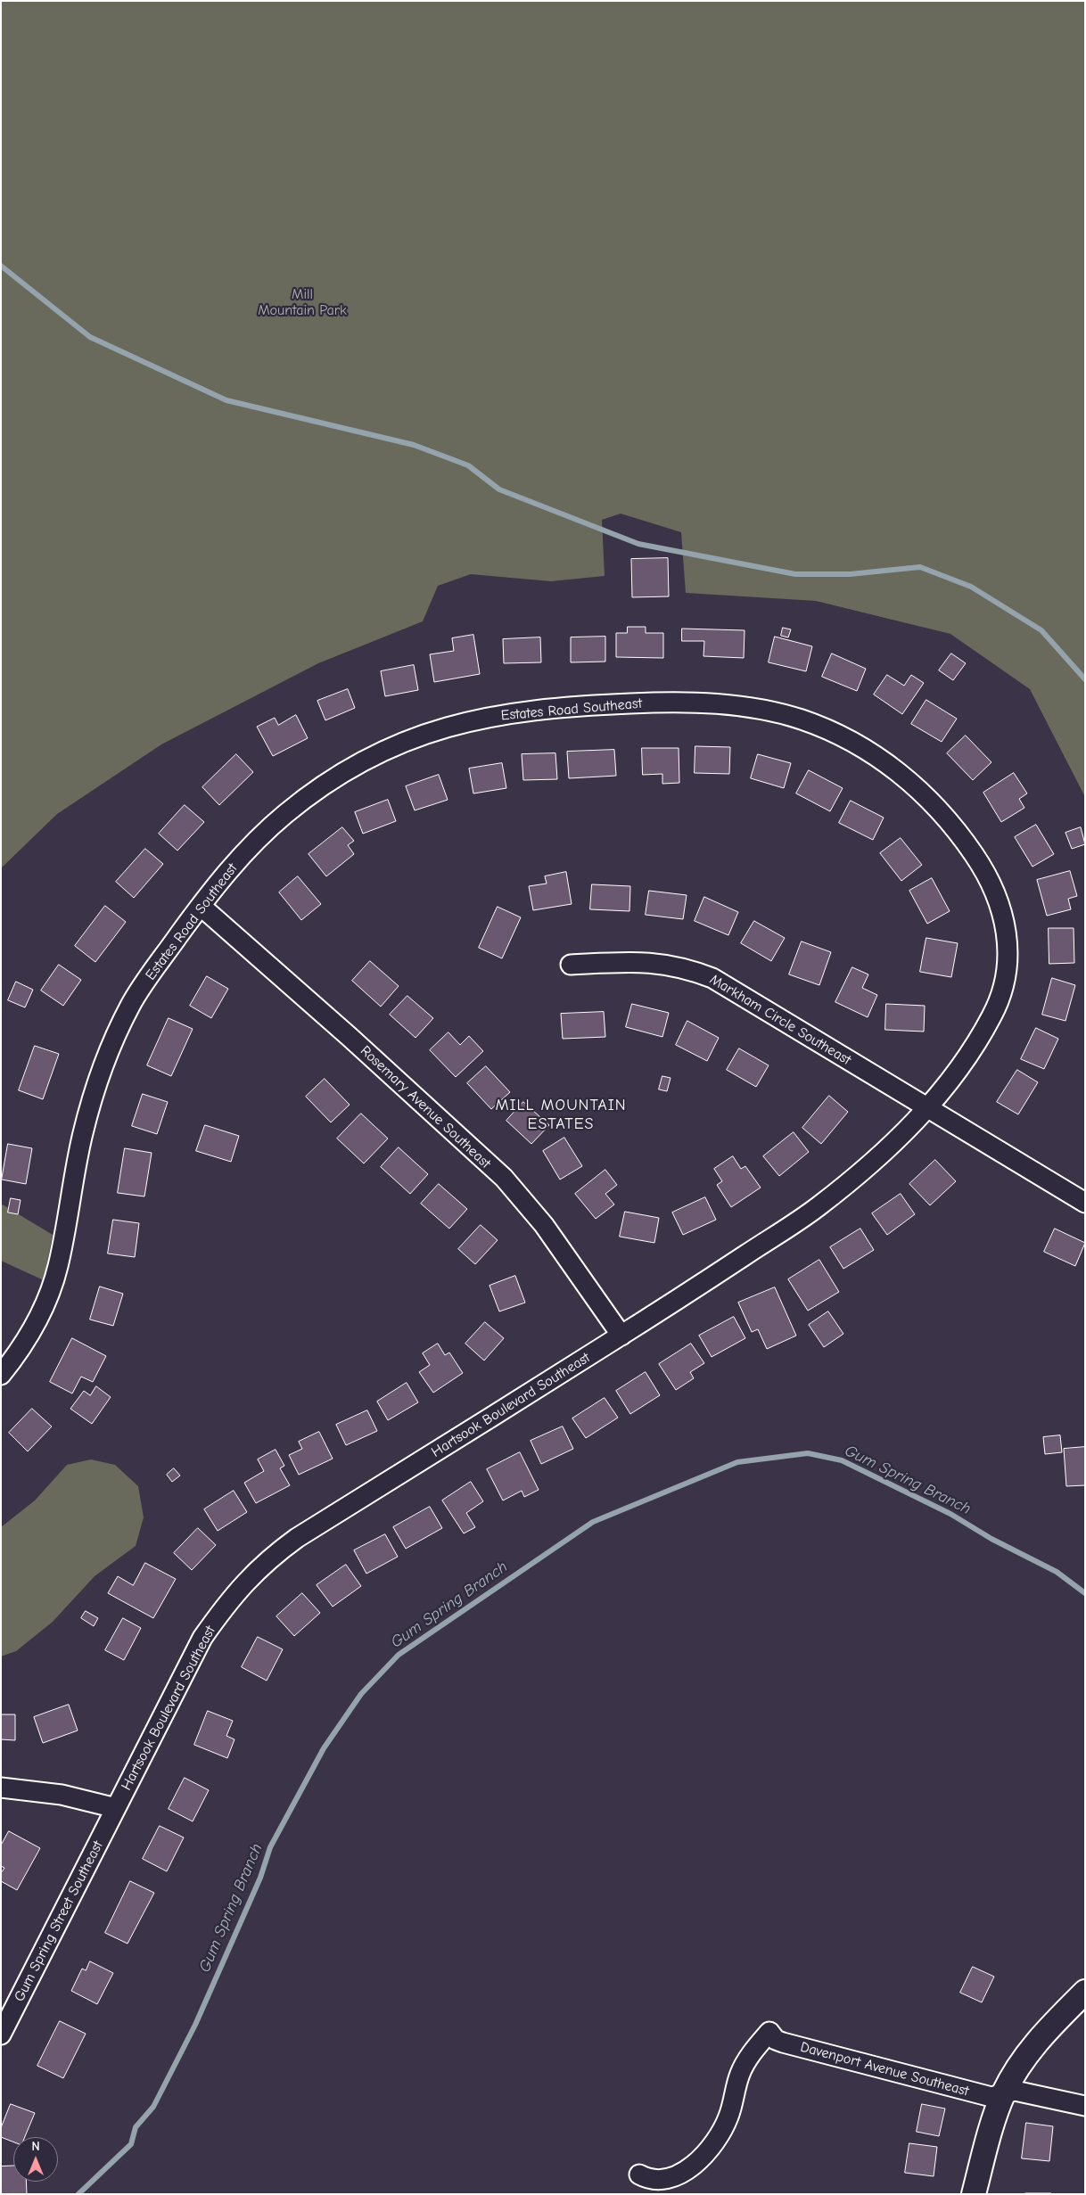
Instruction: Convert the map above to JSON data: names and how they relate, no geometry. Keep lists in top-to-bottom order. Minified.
{"streets":{"street":["Estates Road Southeast","Markham Circle Southeast","Rosemary Avenue Southeast","Hartsook Boulevard Southeast","Gum Spring Street Southeast","Davenport Avenue Southeast"]},"crossings":[["Estates Road Southeast","Markham Circle Southeast"],["Estates Road Southeast","Rosemary Avenue Southeast"],["Estates Road Southeast","Hartsook Boulevard Southeast"],["Markham Circle Southeast","Hartsook Boulevard Southeast"],["Rosemary Avenue Southeast","Hartsook Boulevard Southeast"],["Hartsook Boulevard Southeast","Gum Spring Street Southeast"]],"districts":["MILL MOUNTAIN ESTATES"],"water":["Gum Spring Branch"],"parks":["Mill Mountain Park"],"north":"top"}
